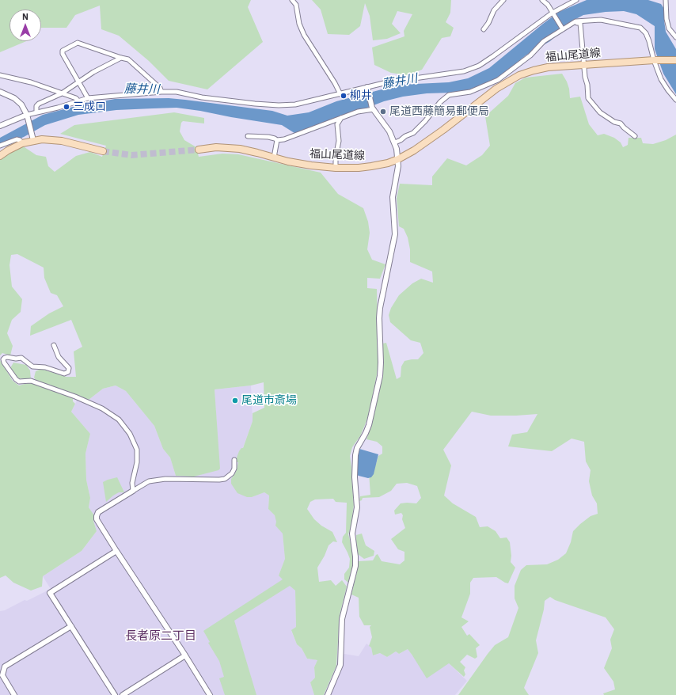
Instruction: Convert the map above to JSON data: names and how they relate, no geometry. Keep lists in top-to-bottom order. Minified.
{"streets":{"main road":["福山尾道線"]},"districts":["長者原二丁目"],"water":["藤井川"],"places":["柳井","三成口","尾道西藤簡易郵便局","尾道市斎場"],"north":"top"}
